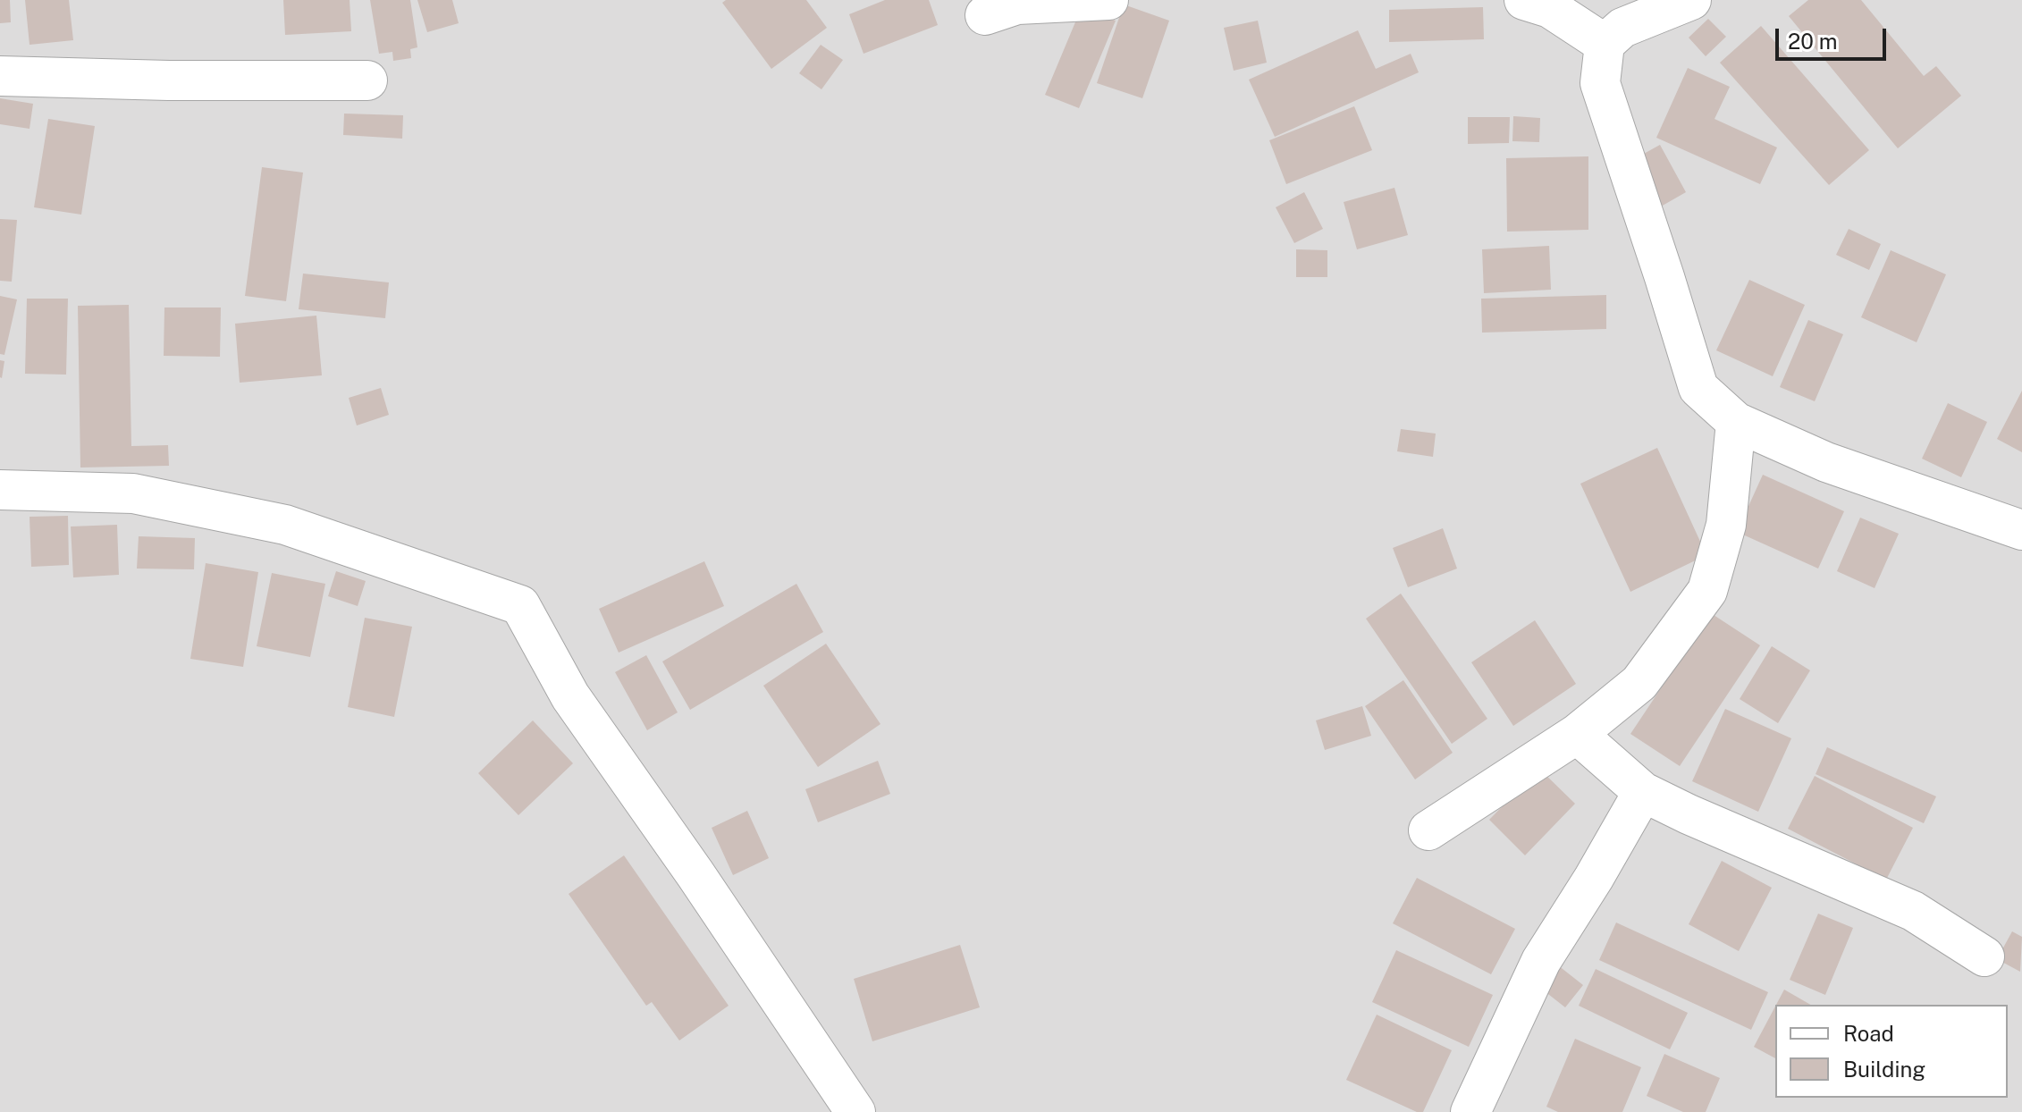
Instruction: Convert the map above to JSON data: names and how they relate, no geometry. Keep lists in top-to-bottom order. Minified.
{"legend":["Road","Building"],"scale_bar":"20 m"}
